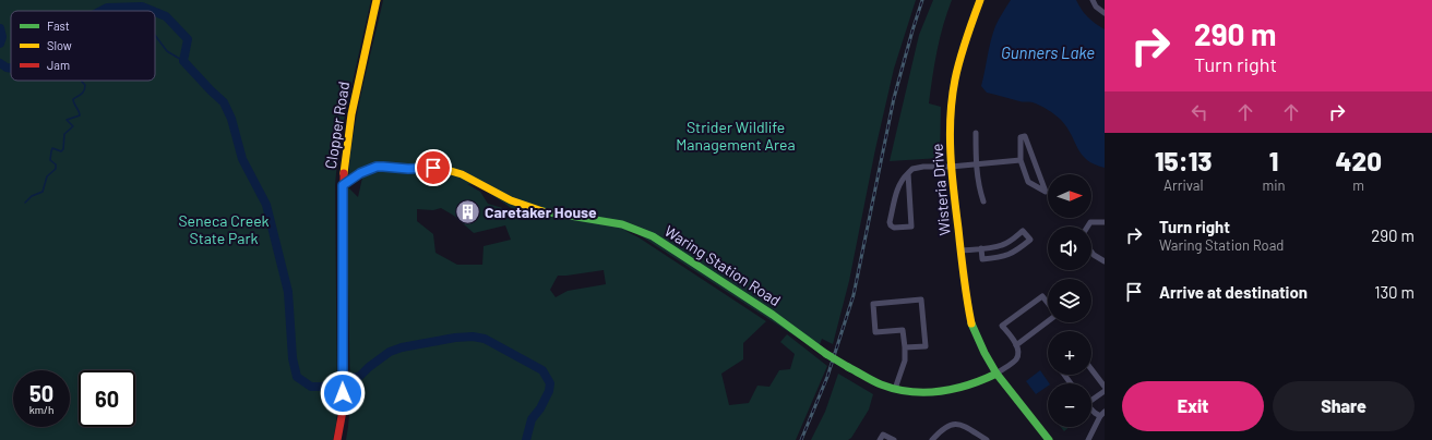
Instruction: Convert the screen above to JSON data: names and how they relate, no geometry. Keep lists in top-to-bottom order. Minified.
{"streets":{"street":["Clopper Road","Wisteria Drive","Waring Station Road"]},"crossings":[["Clopper Road","Waring Station Road"],["Wisteria Drive","Waring Station Road"]],"water":["Gunners Lake"],"parks":["Strider Wildlife Management Area","Seneca Creek State Park"],"places":{"building":["Caretaker House"]},"legend":["Fast","Slow","Jam"],"north":"right","page":{"turn":["290 m","Turn right"],"eta":["15:13","Arrival","1","min","420","m"],"map_buttons":["+","−"],"list":[{"name":"Turn right","note":"Waring Station Road","value":"290 m"},{"name":"Arrive at destination","value":"130 m"}],"speed":"50 km/h","limit":"60","buttons":["Exit","Share"]}}
